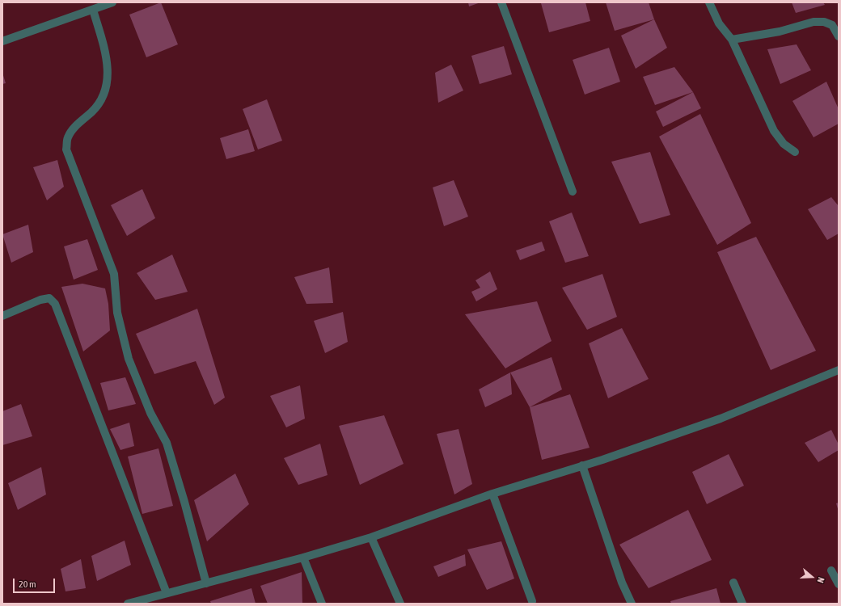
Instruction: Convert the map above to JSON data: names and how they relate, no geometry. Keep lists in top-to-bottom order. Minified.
{"scale_bar":"20 m","north":"right"}
